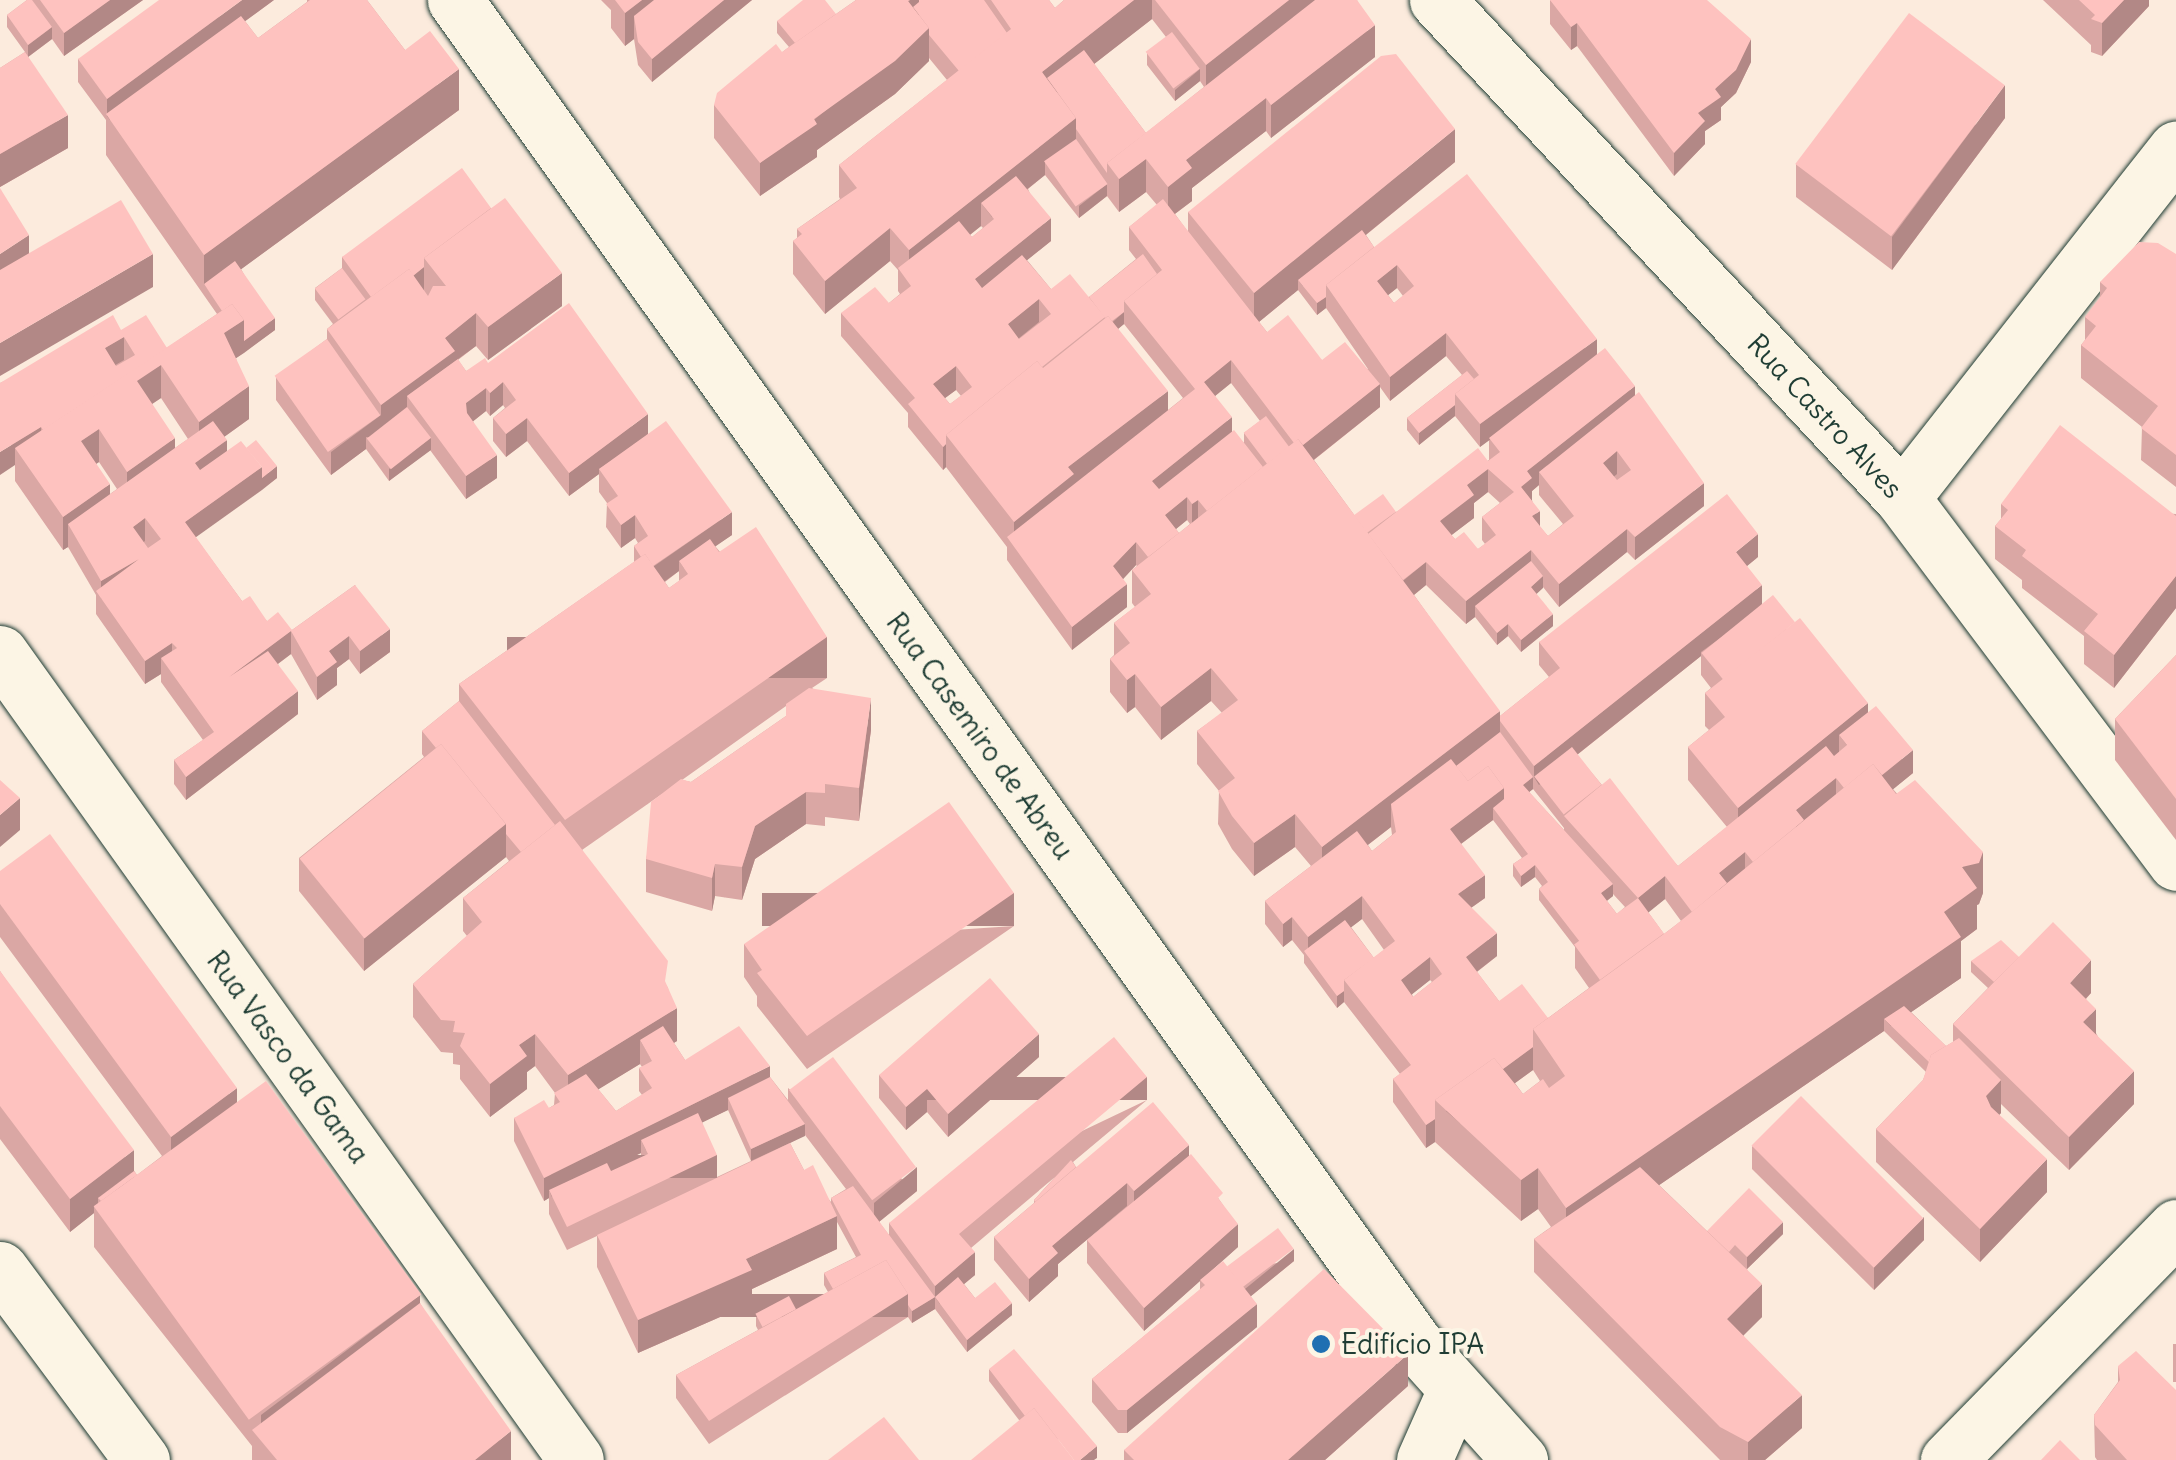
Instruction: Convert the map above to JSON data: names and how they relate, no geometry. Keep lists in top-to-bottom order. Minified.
{"streets":{"street":["Rua Castro Alves","Rua Casemiro de Abreu","Rua Vasco da Gama"]},"places":["Edifício IPA"]}
